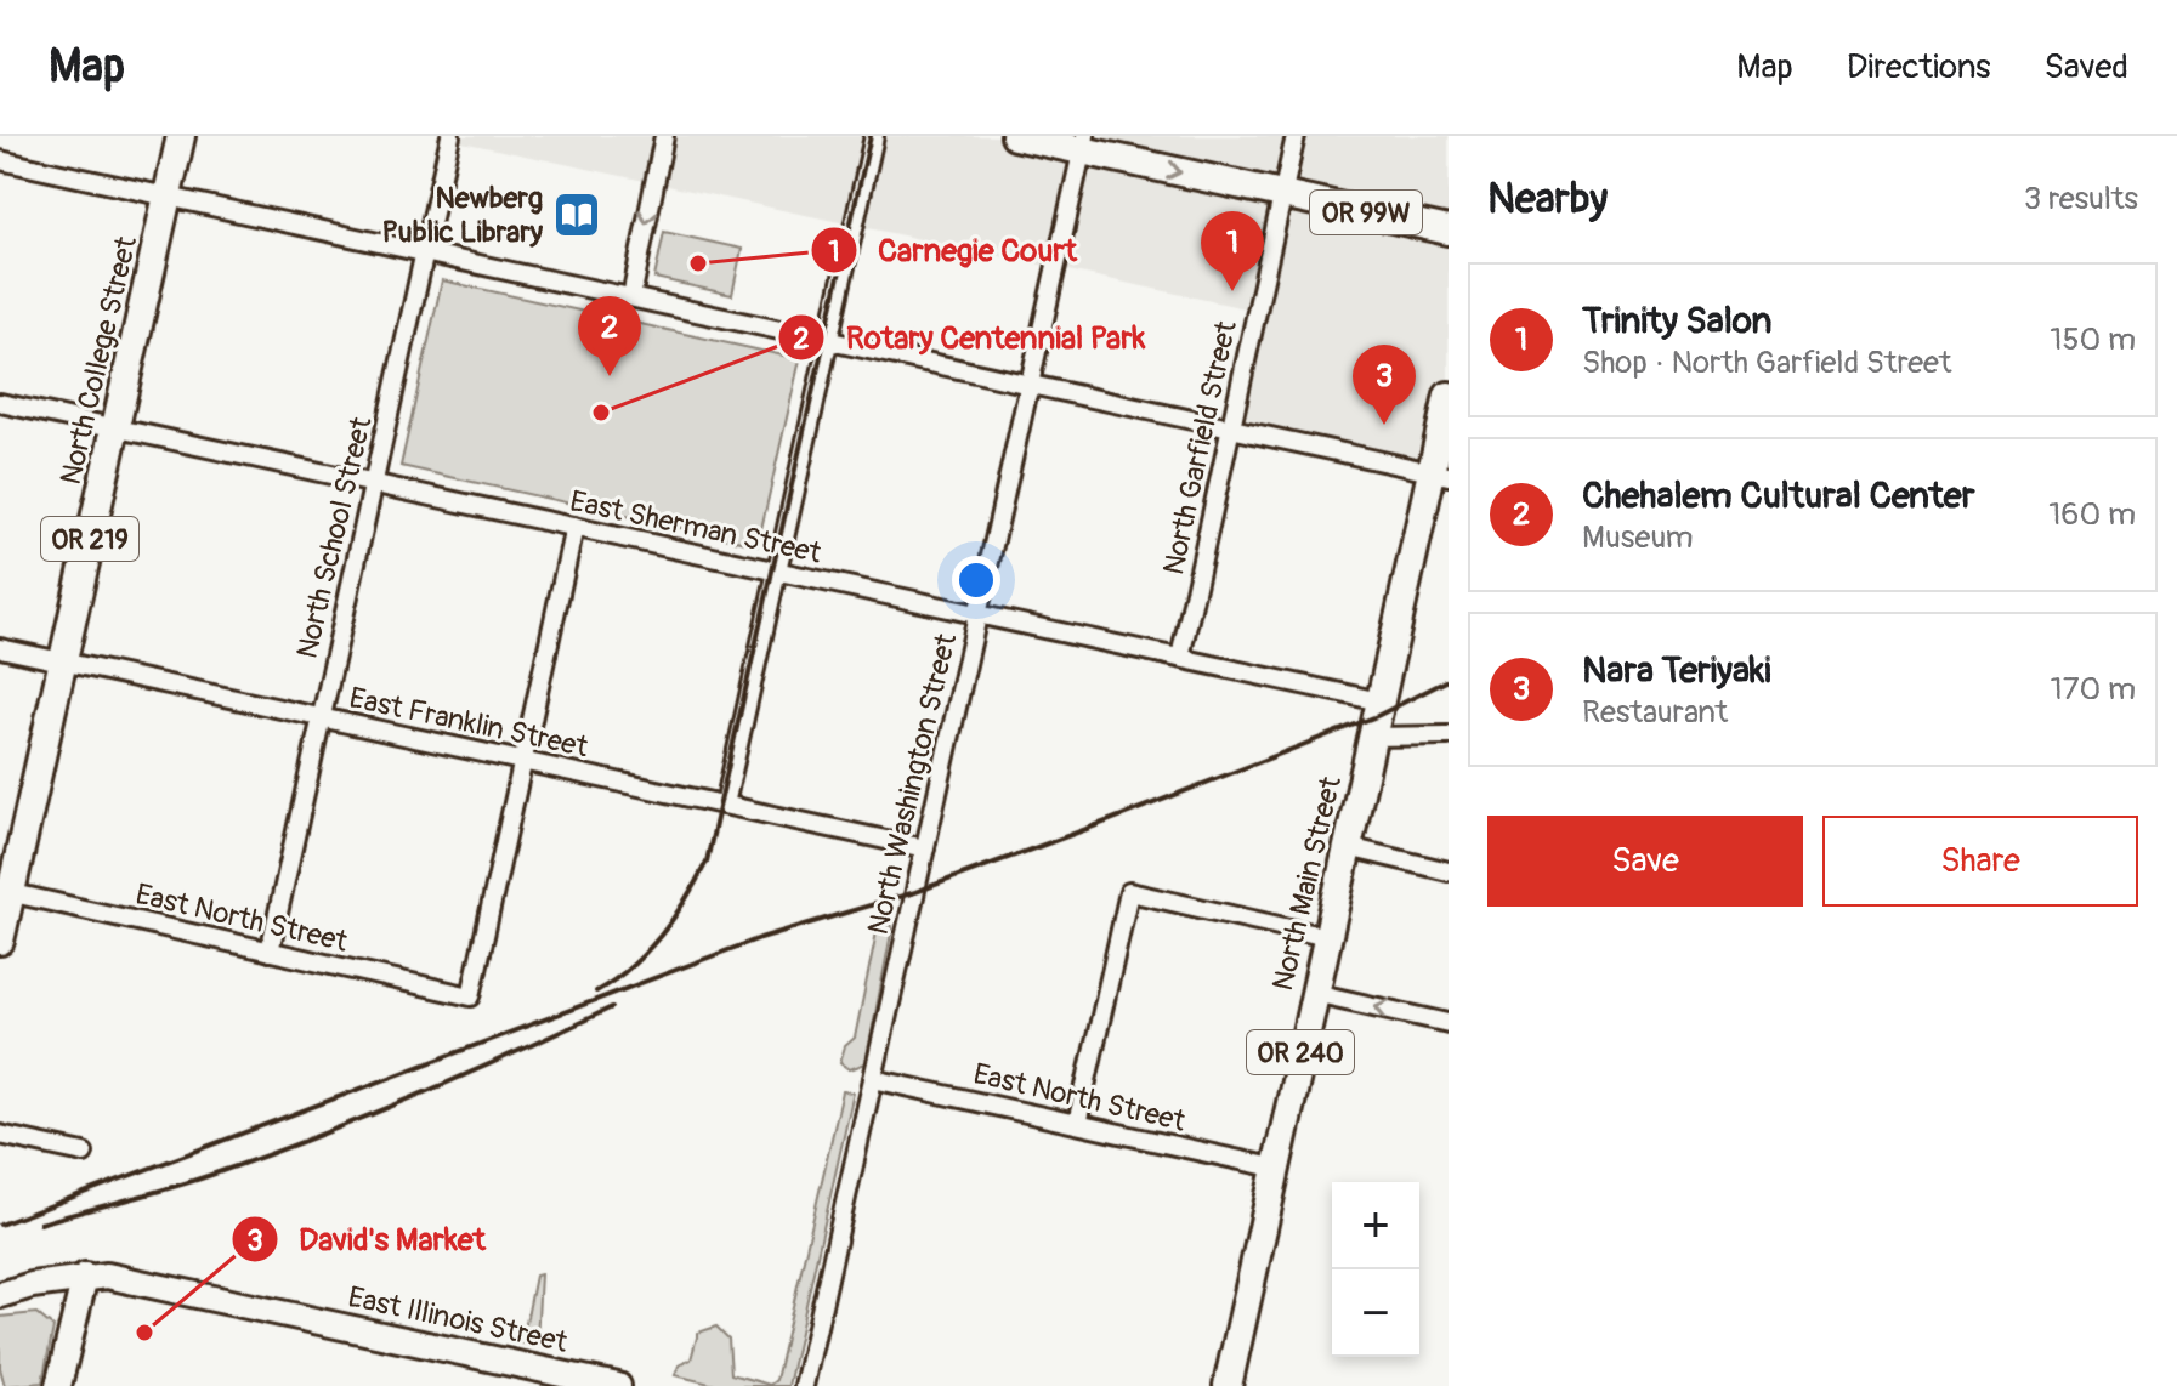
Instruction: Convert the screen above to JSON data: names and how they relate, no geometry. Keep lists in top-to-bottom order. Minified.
{"streets":{"main road":["OR 99W","North College Street","OR 219","North Main Street","OR 240"],"street":["North Garfield Street","East Sherman Street","North School Street","East Franklin Street","North Washington Street","East North Street","East Illinois Street"]},"crossings":[["OR 99W","North Garfield Street"],["OR 99W","North Washington Street"],["North College Street","East Sherman Street"],["North College Street","East Franklin Street"],["North College Street","East North Street"],["North Garfield Street","East Sherman Street"],["East Sherman Street","North School Street"],["East Sherman Street","North Washington Street"],["East Sherman Street","North Main Street"],["North School Street","East Franklin Street"],["North School Street","East North Street"],["East Franklin Street","North Washington Street"],["East Franklin Street","East North Street"],["North Washington Street","East North Street"],["North Main Street","East North Street"]],"places":{"library":["Newberg Public Library"],"other":["Carnegie Court","Rotary Centennial Park","David's Market"]},"page":{"header":"Map","nav":["Map","Directions","Saved"],"heading":["Nearby","3 results"],"pins":["1","2","3"],"list":[{"mark":"1","name":"Trinity Salon","note":"Shop · North Garfield Street","value":"150 m"},{"mark":"2","name":"Chehalem Cultural Center","note":"Museum","value":"160 m"},{"mark":"3","name":"Nara Teriyaki","note":"Restaurant","value":"170 m"}],"buttons":["Save","Share"],"map_buttons":["+","−"]}}
